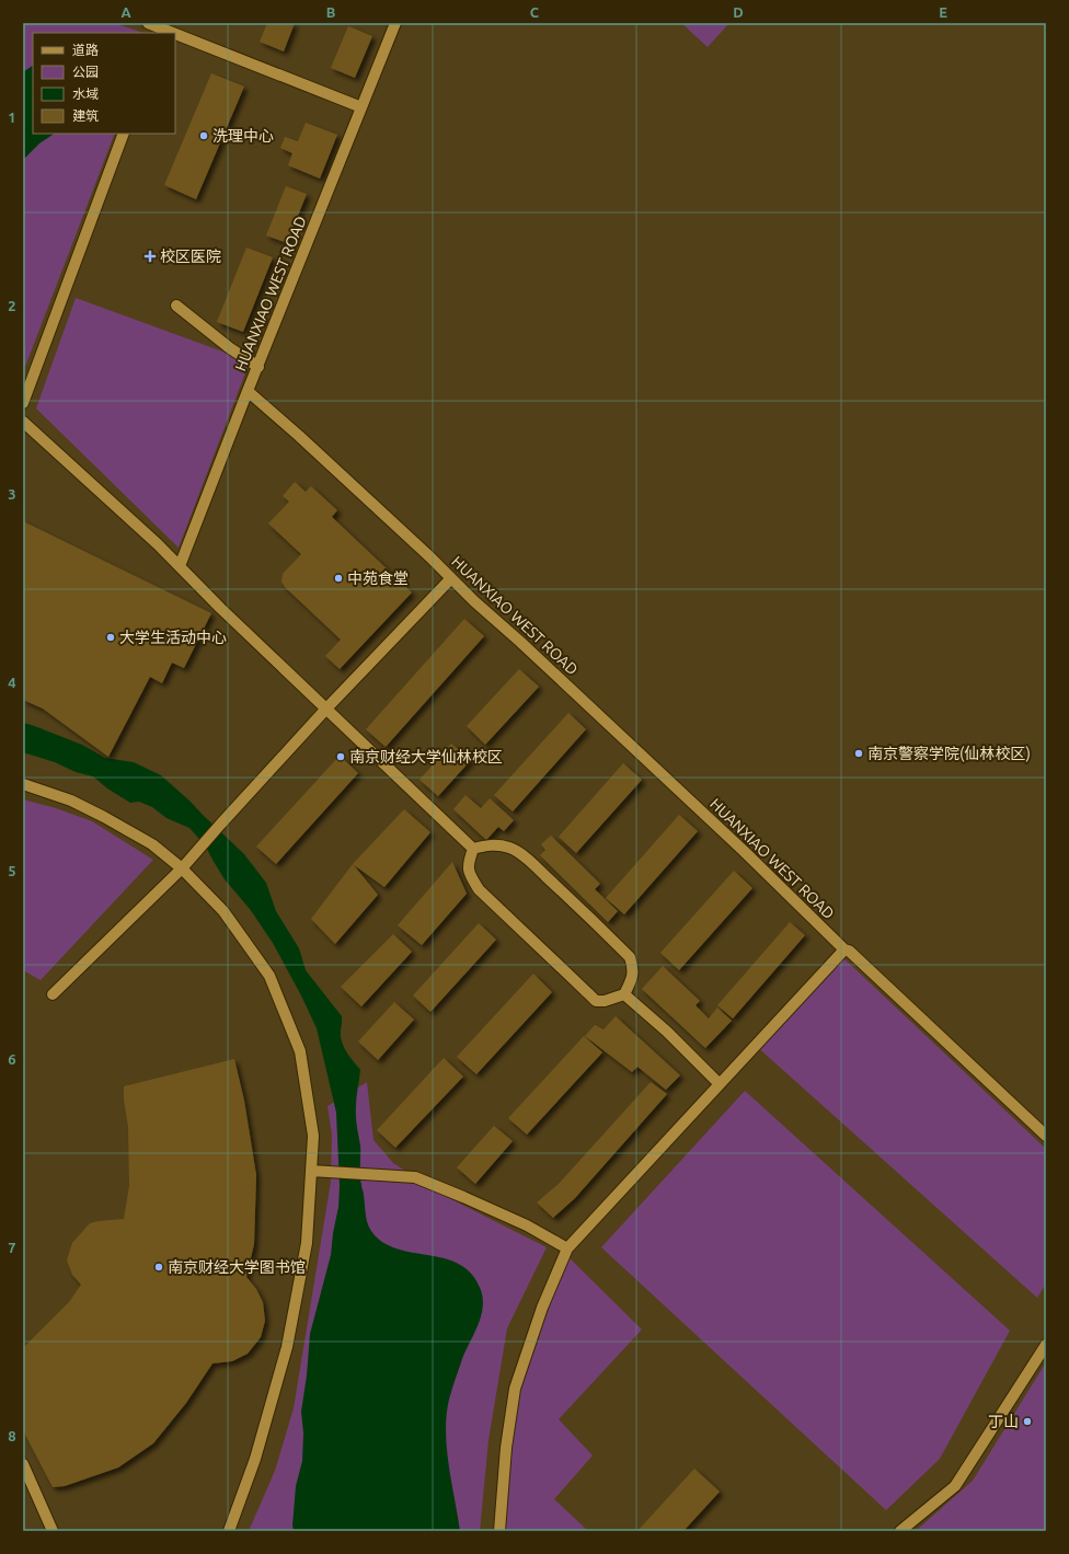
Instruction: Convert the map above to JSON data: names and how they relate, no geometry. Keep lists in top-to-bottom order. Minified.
{"streets":{"street":["HUANXIAO WEST ROAD"]},"places":{"other":["洗理中心","中苑食堂","大学生活动中心","南京警察学院(仙林校区)","南京财经大学仙林校区","南京财经大学图书馆","丁山"],"health":["校区医院"]},"legend":["道路","公园","水域","建筑"],"grid":{"columns":["A","B","C","D","E"],"rows":["1","2","3","4","5","6","7","8"]}}
